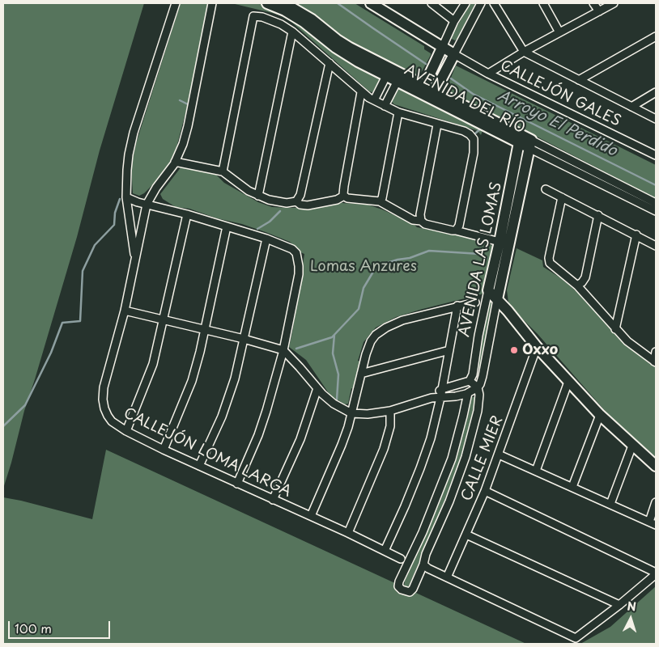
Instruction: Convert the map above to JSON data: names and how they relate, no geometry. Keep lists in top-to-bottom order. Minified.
{"streets":{"street":["CALLEJÓN GALES","AVENIDA DEL RÍO","AVENIDA LAS LOMAS","CALLEJÓN LOMA LARGA","CALLE MIER"]},"crossings":[["AVENIDA DEL RÍO","AVENIDA LAS LOMAS"]],"water":["Arroyo El Perdido"],"parks":["Lomas Anzures"],"places":["Oxxo"],"scale_bar":"100 m","north":"top"}
